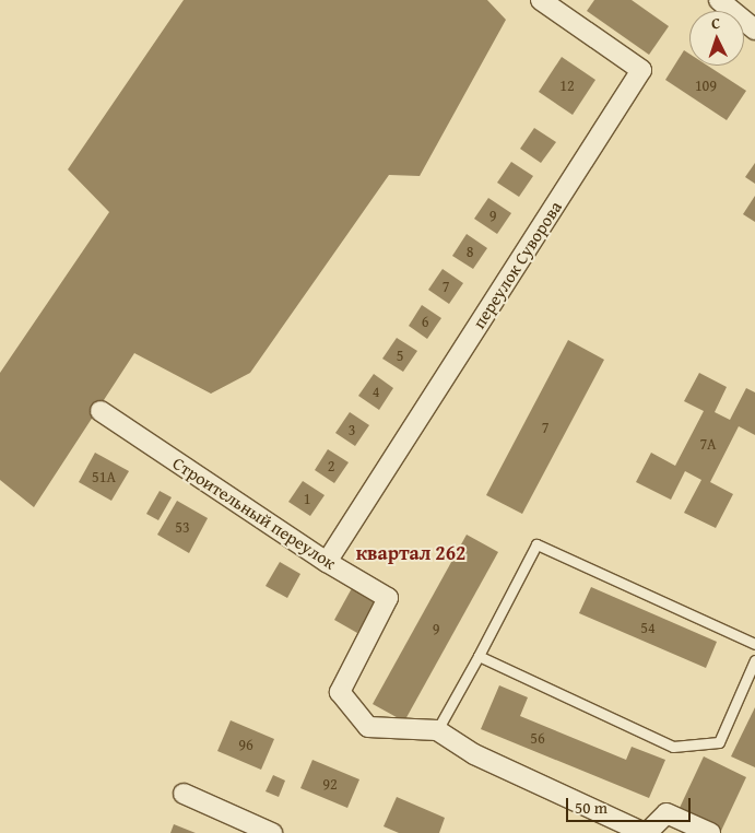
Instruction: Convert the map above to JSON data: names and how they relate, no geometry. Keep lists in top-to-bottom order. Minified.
{"streets":{"street":["переулок Суворова","Строительный переулок"]},"crossings":[["переулок Суворова","Строительный переулок"]],"districts":["квартал 262"],"house_numbers":["12","109","9","8","7","6","5","4","7","3","7А","2","51А","1","53","54","9","56","96","92"],"scale_bar":"50 m","north":"top"}
